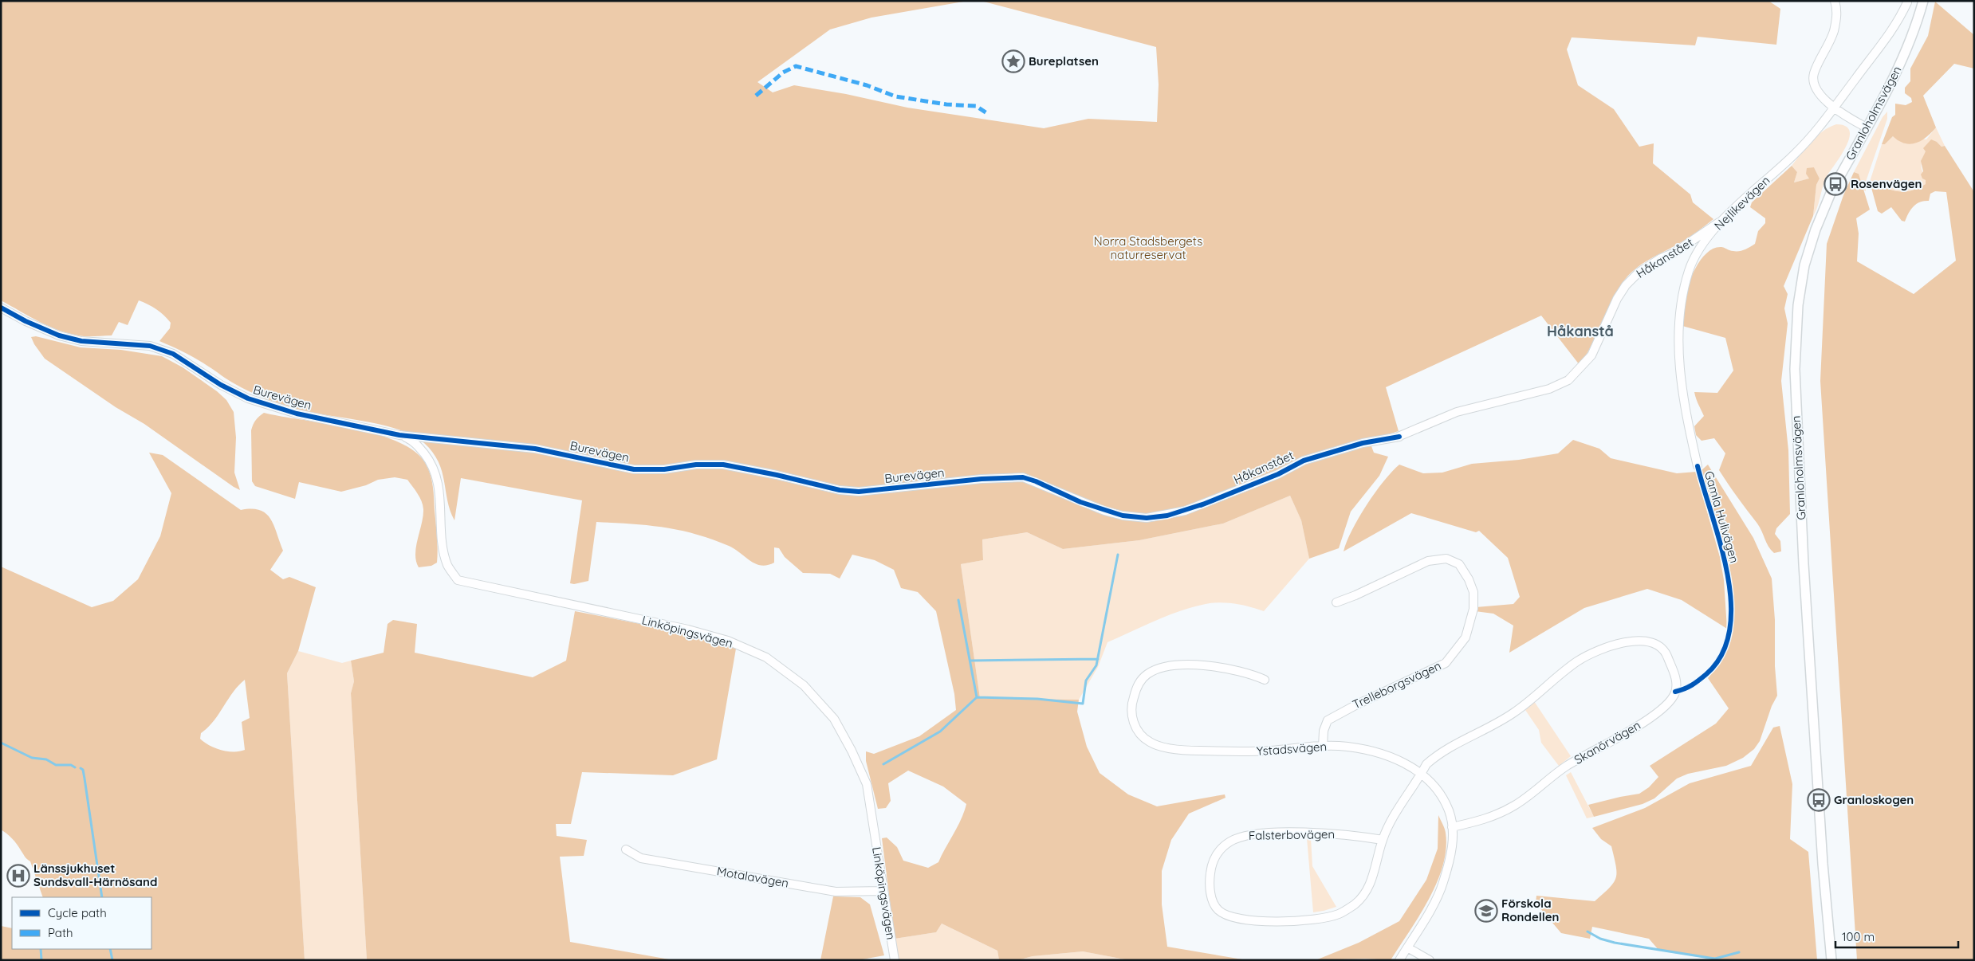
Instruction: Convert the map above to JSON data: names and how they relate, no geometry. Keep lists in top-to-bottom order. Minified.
{"streets":{"street":["Granloholmsvägen","Nejlikevägen","Håkanstået","Burevägen","Linköpingsvägen","Trelleborgsvägen","Skanörvägen","Ystadsvägen","Falsterbovägen","Motalavägen"],"cycle path":["Gamla Hulivägen"]},"crossings":[["Nejlikevägen","Håkanstået"],["Håkanstået","Burevägen"],["Burevägen","Linköpingsvägen"],["Linköpingsvägen","Motalavägen"],["Trelleborgsvägen","Ystadsvägen"],["Skanörvägen","Ystadsvägen"],["Skanörvägen","Falsterbovägen"],["Ystadsvägen","Falsterbovägen"]],"districts":["Håkanstå"],"parks":["Norra Stadsbergets naturreservat"],"places":{"place":["Bureplatsen"],"bus stop":["Rosenvägen","Granloskogen"],"hospital":["Länssjukhuset Sundsvall-Härnösand"],"school or university":["Förskola Rondellen"]},"legend":["Cycle path","Path"],"scale_bar":"100 m"}
